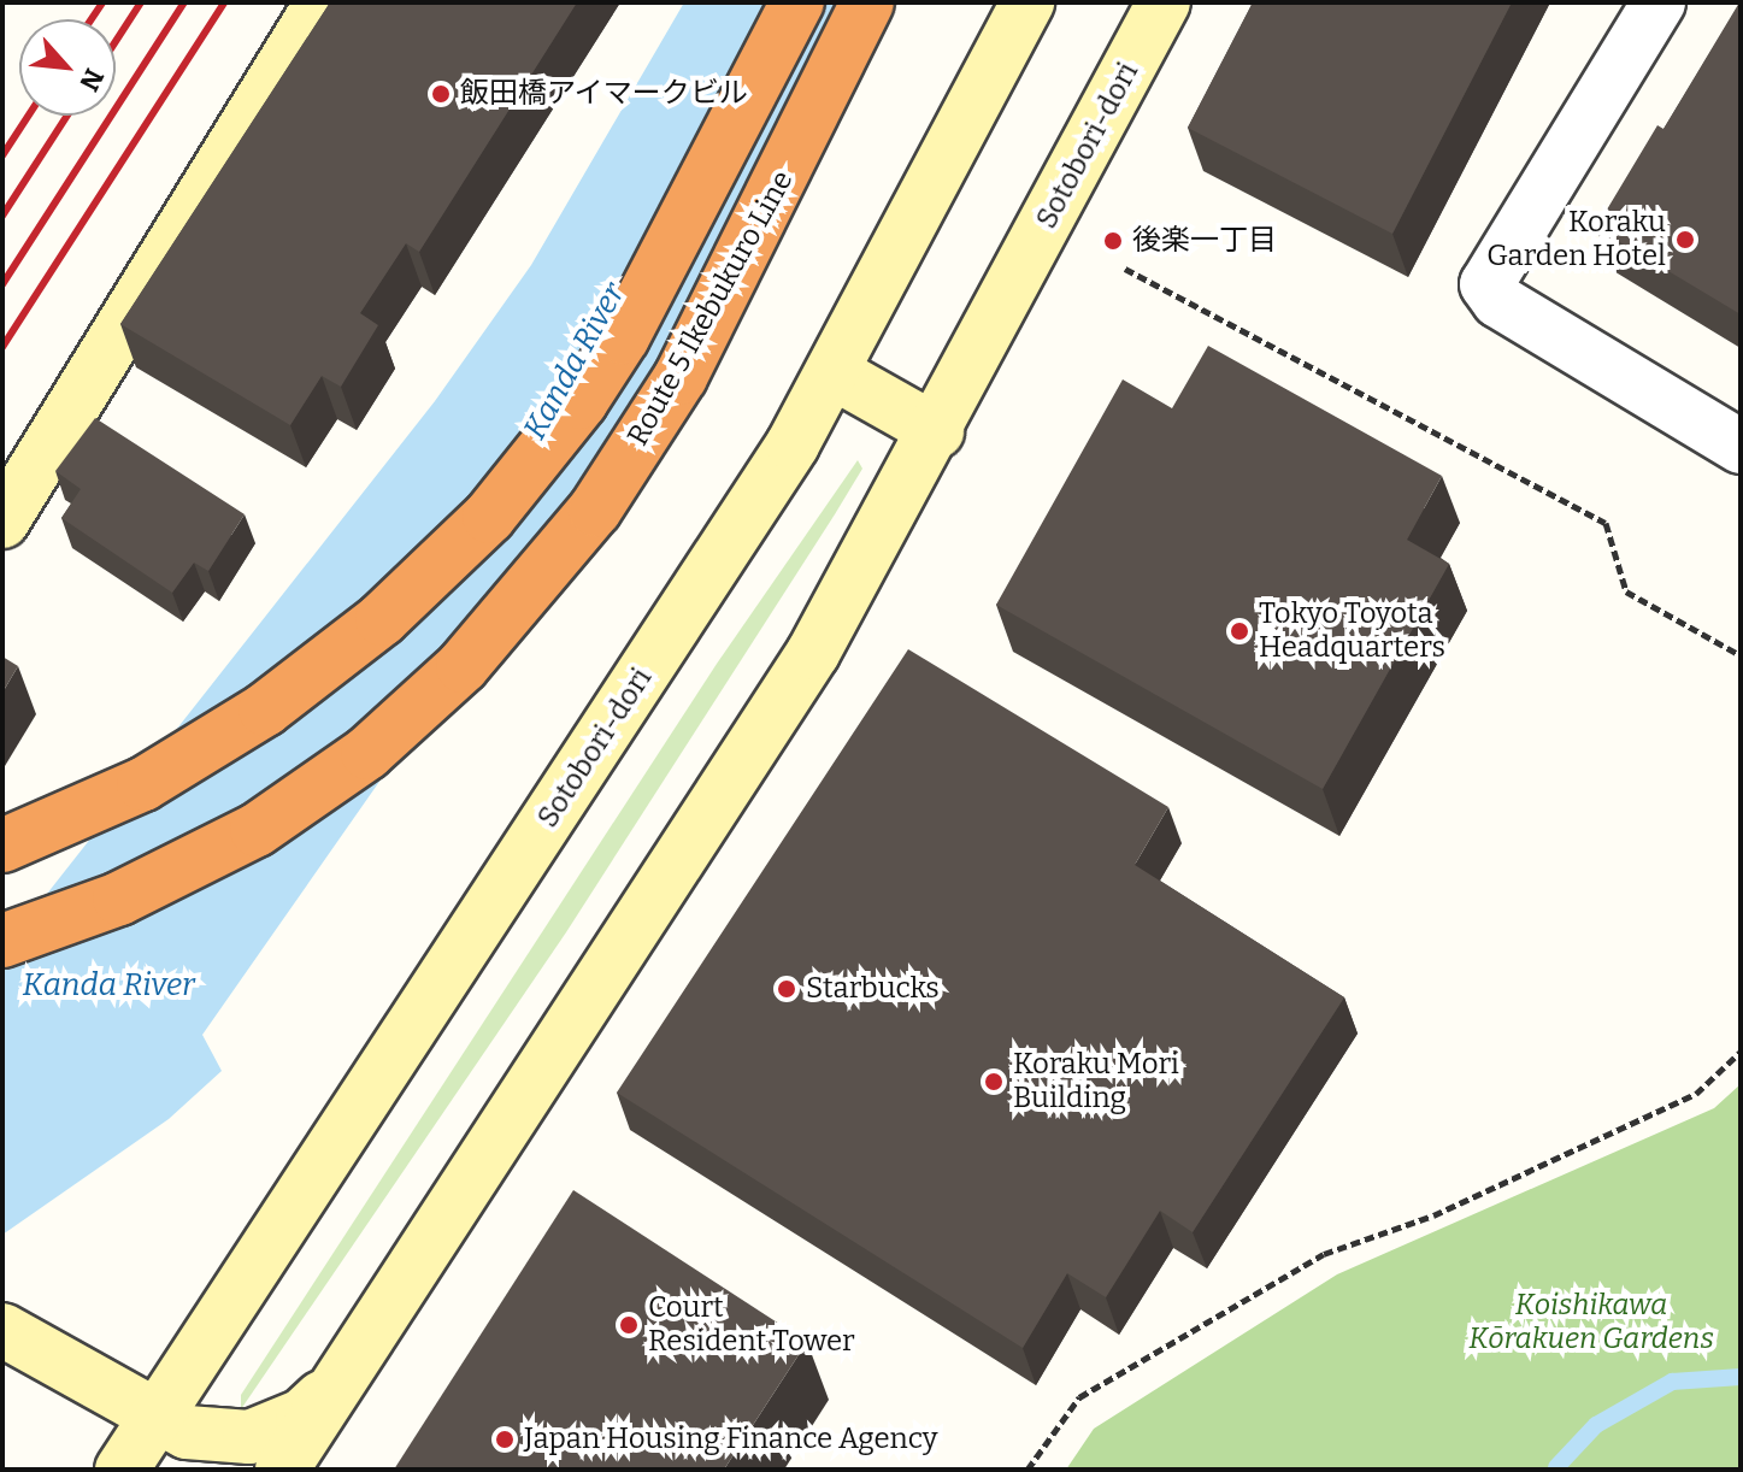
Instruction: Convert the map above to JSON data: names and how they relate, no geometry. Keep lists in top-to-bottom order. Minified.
{"streets":{"highway":["Route 5 Ikebukuro Line"],"main road":["Sotobori-dori"]},"water":["Kanda River"],"parks":["Koishikawa Kōrakuen Gardens"],"places":["飯田橋アイマークビル","Koraku Garden Hotel","後楽一丁目","Tokyo Toyota Headquarters","Starbucks","Koraku Mori Building","Court Resident Tower","Japan Housing Finance Agency"],"north":"bottom right"}
